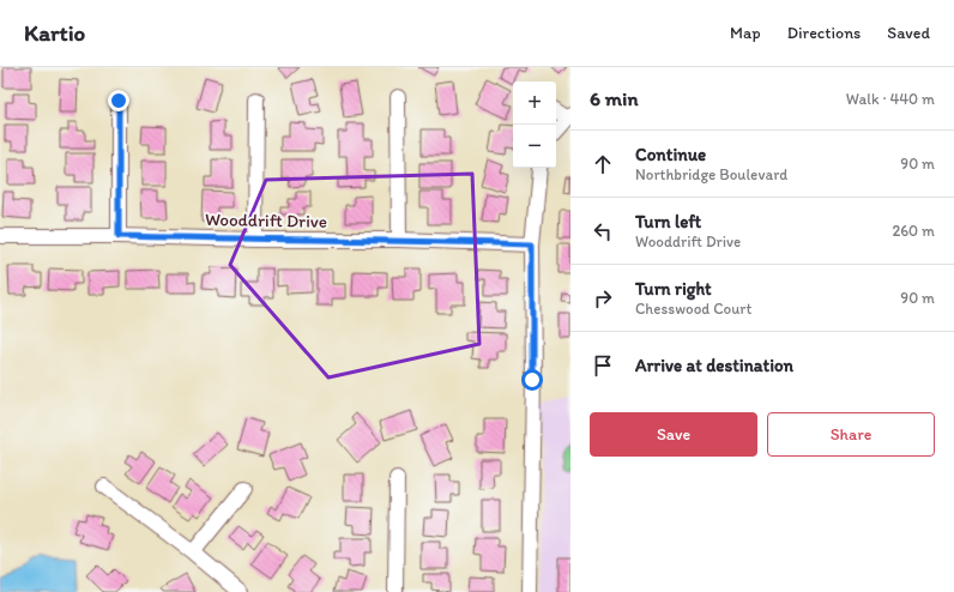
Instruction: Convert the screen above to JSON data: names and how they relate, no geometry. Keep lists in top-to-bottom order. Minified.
{"streets":{"street":["Wooddrift Drive"]},"page":{"header":"Kartio","nav":["Map","Directions","Saved"],"heading":["6 min","Walk · 440 m"],"map_buttons":["+","−"],"list":[["Continue","Northbridge Boulevard","90 m"],["Turn left","Wooddrift Drive","260 m"],["Turn right","Chesswood Court","90 m"],"Arrive at destination"],"buttons":["Save","Share"]}}
